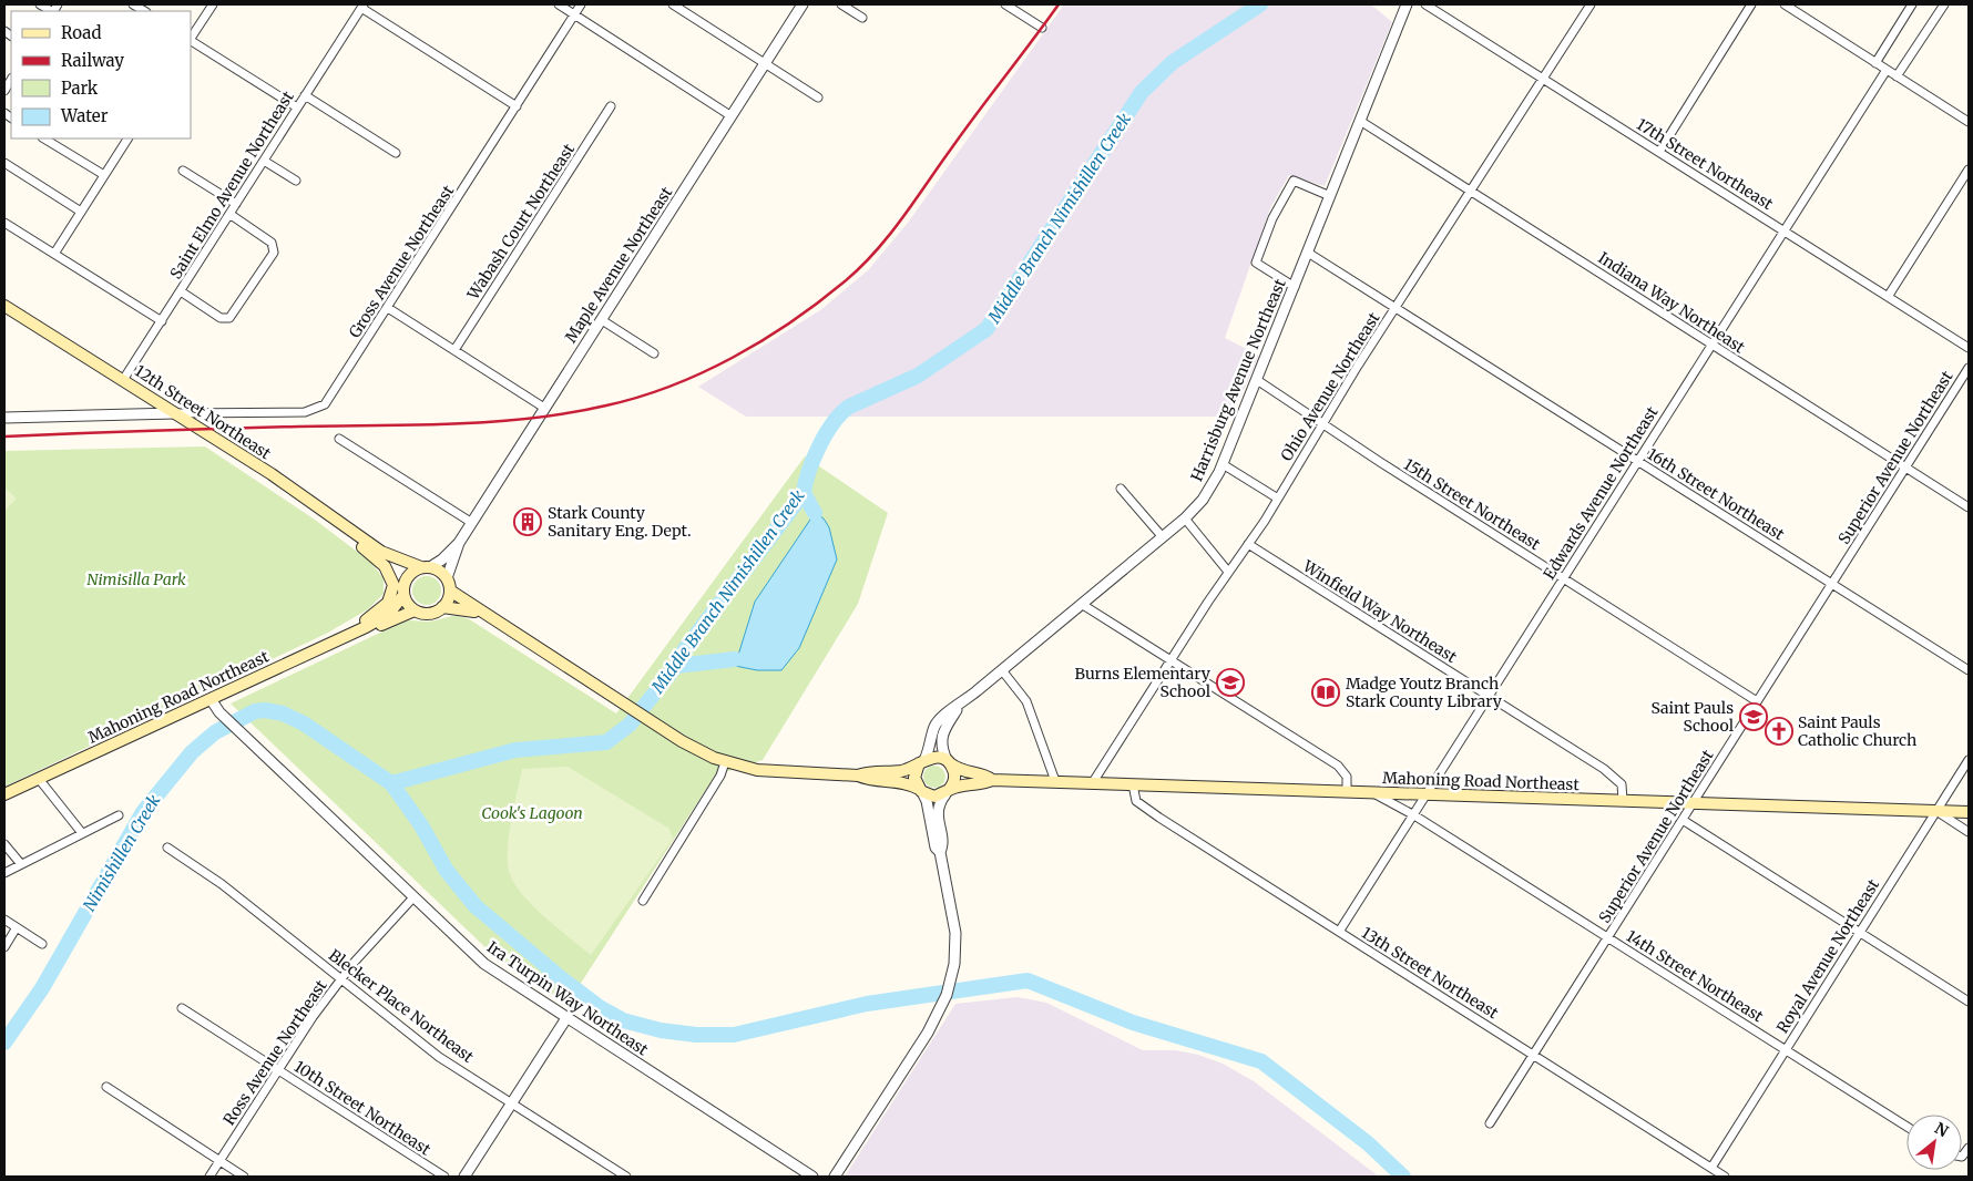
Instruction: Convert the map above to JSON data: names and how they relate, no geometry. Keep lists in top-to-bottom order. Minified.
{"streets":{"main road":["12th Street Northeast","Mahoning Road Northeast"],"street":["17th Street Northeast","Saint Elmo Avenue Northeast","Wabash Court Northeast","Gross Avenue Northeast","Maple Avenue Northeast","Indiana Way Northeast","Harrisburg Avenue Northeast","Ohio Avenue Northeast","Superior Avenue Northeast","Edwards Avenue Northeast","16th Street Northeast","15th Street Northeast","Winfield Way Northeast","Royal Avenue Northeast","13th Street Northeast","14th Street Northeast","Ira Turpin Way Northeast","Blecker Place Northeast","Ross Avenue Northeast","10th Street Northeast"]},"crossings":[["17th Street Northeast","Ohio Avenue Northeast"],["17th Street Northeast","Edwards Avenue Northeast"],["Saint Elmo Avenue Northeast","12th Street Northeast"],["Gross Avenue Northeast","12th Street Northeast"],["Maple Avenue Northeast","12th Street Northeast"],["Maple Avenue Northeast","Mahoning Road Northeast"],["Indiana Way Northeast","Harrisburg Avenue Northeast"],["Indiana Way Northeast","Ohio Avenue Northeast"],["Indiana Way Northeast","Superior Avenue Northeast"],["Indiana Way Northeast","Edwards Avenue Northeast"],["Harrisburg Avenue Northeast","16th Street Northeast"],["Harrisburg Avenue Northeast","15th Street Northeast"],["Harrisburg Avenue Northeast","Mahoning Road Northeast"],["Ohio Avenue Northeast","16th Street Northeast"],["Ohio Avenue Northeast","15th Street Northeast"],["Ohio Avenue Northeast","Winfield Way Northeast"],["Ohio Avenue Northeast","Mahoning Road Northeast"],["12th Street Northeast","Mahoning Road Northeast"],["Superior Avenue Northeast","16th Street Northeast"],["Superior Avenue Northeast","15th Street Northeast"],["Superior Avenue Northeast","Mahoning Road Northeast"],["Superior Avenue Northeast","13th Street Northeast"],["Superior Avenue Northeast","14th Street Northeast"],["Edwards Avenue Northeast","16th Street Northeast"],["Edwards Avenue Northeast","15th Street Northeast"],["Edwards Avenue Northeast","Winfield Way Northeast"],["Edwards Avenue Northeast","Mahoning Road Northeast"],["Edwards Avenue Northeast","13th Street Northeast"],["Edwards Avenue Northeast","14th Street Northeast"],["Winfield Way Northeast","Mahoning Road Northeast"],["Mahoning Road Northeast","Royal Avenue Northeast"],["Mahoning Road Northeast","13th Street Northeast"],["Mahoning Road Northeast","14th Street Northeast"],["Mahoning Road Northeast","Ira Turpin Way Northeast"],["Royal Avenue Northeast","13th Street Northeast"],["Royal Avenue Northeast","14th Street Northeast"],["Ira Turpin Way Northeast","Ross Avenue Northeast"],["Blecker Place Northeast","Ross Avenue Northeast"],["Ross Avenue Northeast","10th Street Northeast"]],"water":["Middle Branch Nimishillen Creek","Nimishillen Creek"],"parks":["Nimisilla Park","Cook's Lagoon"],"places":{"building":["Stark County Sanitary Eng. Dept."],"school or university":["Burns Elementary School","Saint Pauls School"],"library":["Madge Youtz Branch Stark County Library"],"church":["Saint Pauls Catholic Church"]},"legend":["Road","Railway","Park","Water"],"north":"top right"}
